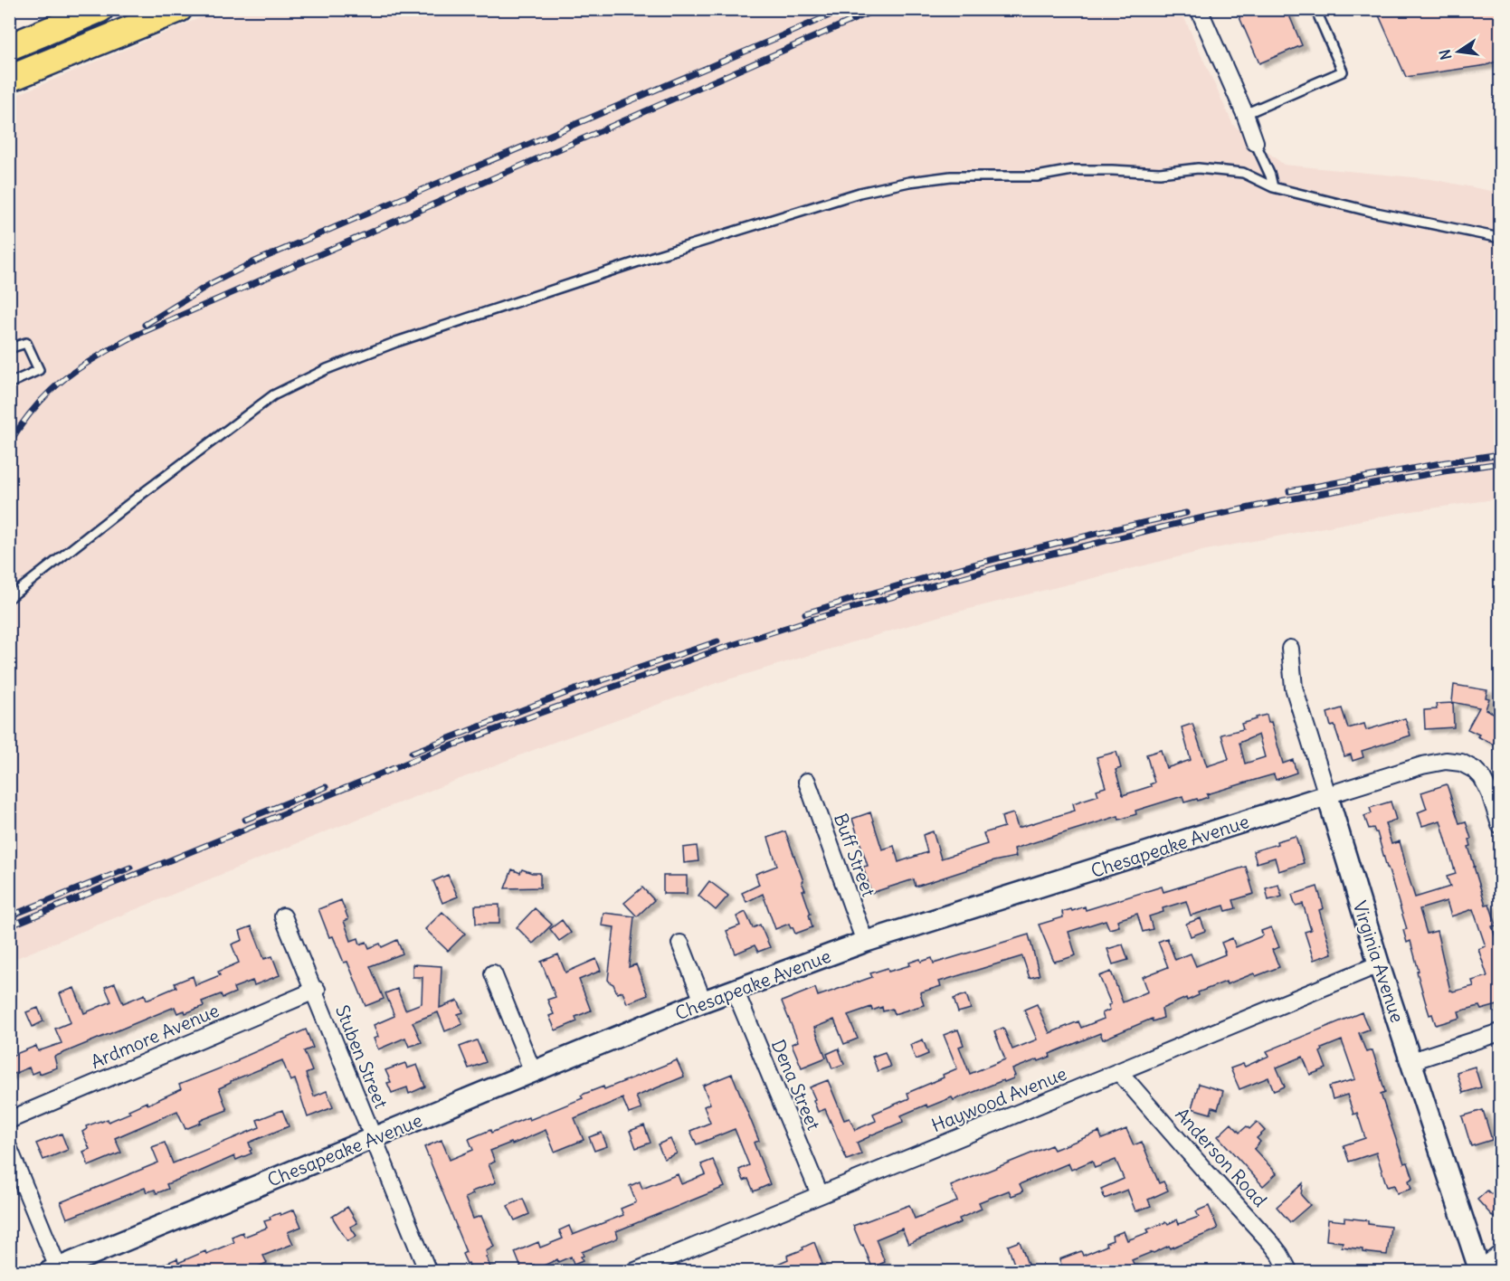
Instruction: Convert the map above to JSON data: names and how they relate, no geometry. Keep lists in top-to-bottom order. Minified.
{"streets":{"street":["Chesapeake Avenue","Buff Street","Virginia Avenue","Ardmore Avenue","Stuben Street","Dena Street","Haywood Avenue","Anderson Road"]},"crossings":[["Chesapeake Avenue","Buff Street"],["Chesapeake Avenue","Virginia Avenue"],["Chesapeake Avenue","Stuben Street"],["Chesapeake Avenue","Dena Street"],["Virginia Avenue","Haywood Avenue"],["Ardmore Avenue","Stuben Street"],["Dena Street","Haywood Avenue"],["Haywood Avenue","Anderson Road"]],"north":"left"}
